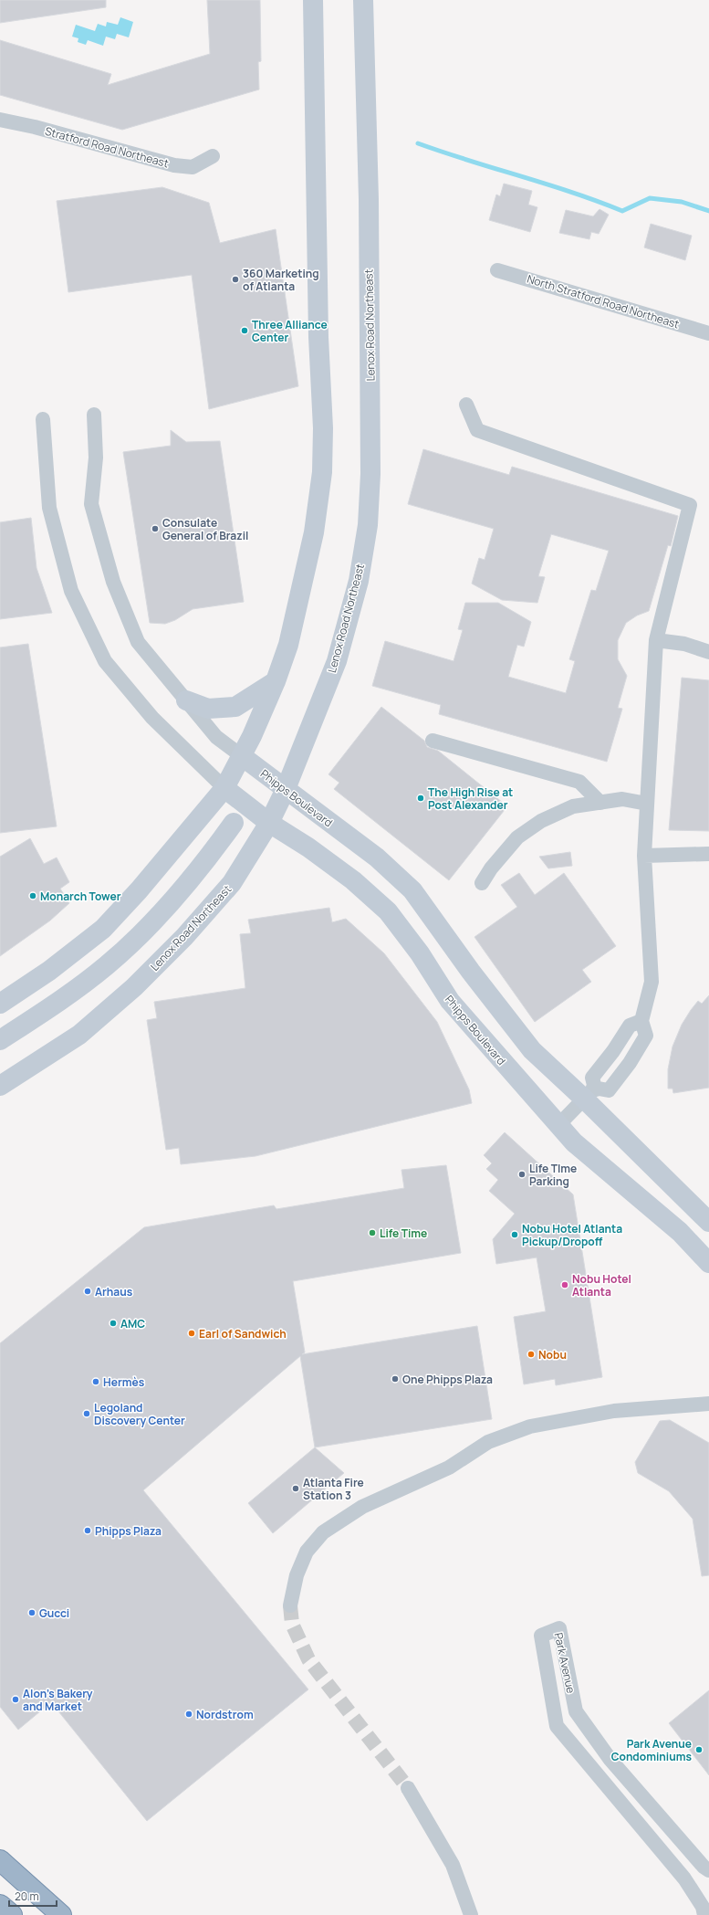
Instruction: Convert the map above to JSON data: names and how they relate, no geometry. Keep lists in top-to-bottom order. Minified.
{"streets":{"main road":["Lenox Road Northeast","Phipps Boulevard"],"street":["Stratford Road Northeast","North Stratford Road Northeast","Park Avenue"]},"crossings":[["Lenox Road Northeast","Phipps Boulevard"]],"places":["360 Marketing of Atlanta","Three Alliance Center","Consulate General of Brazil","The High Rise at Post Alexander","Monarch Tower","Life TIme Parking","Life Time","Nobu Hotel Atlanta Pickup/Dropoff","Nobu Hotel Atlanta","Arhaus","AMC","Earl of Sandwich","Nobu","One Phipps Plaza","Hermès","Legoland Discovery Center","Atlanta Fire Station 3","Phipps Plaza","Gucci","Alon's Bakery and Market","Nordstrom","Park Avenue Condominiums"],"scale_bar":"20 m"}
